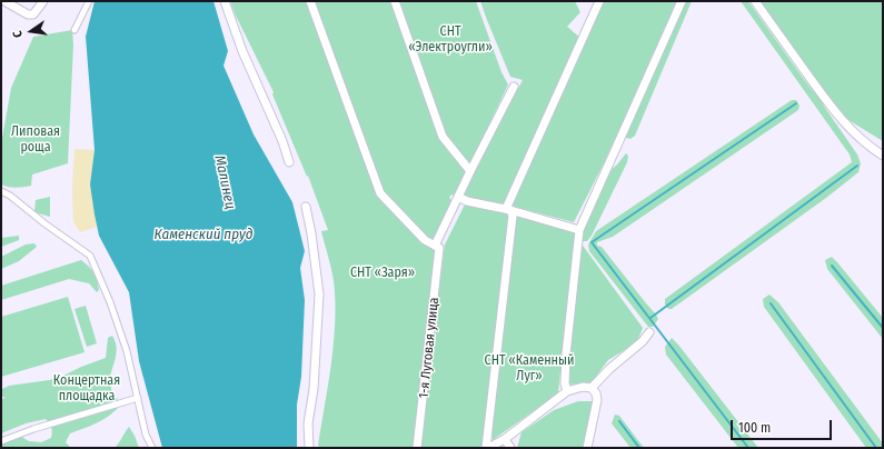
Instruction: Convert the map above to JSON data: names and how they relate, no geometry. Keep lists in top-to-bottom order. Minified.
{"streets":{"street":["1-я Луговая улица"]},"water":["Малинец","Каменский пруд"],"parks":["СНТ «Электроугли»","Липовая роща","СНТ «Заря»","СНТ «Каменный Луг»","Концертная площадка"],"scale_bar":"100 m","north":"left"}
